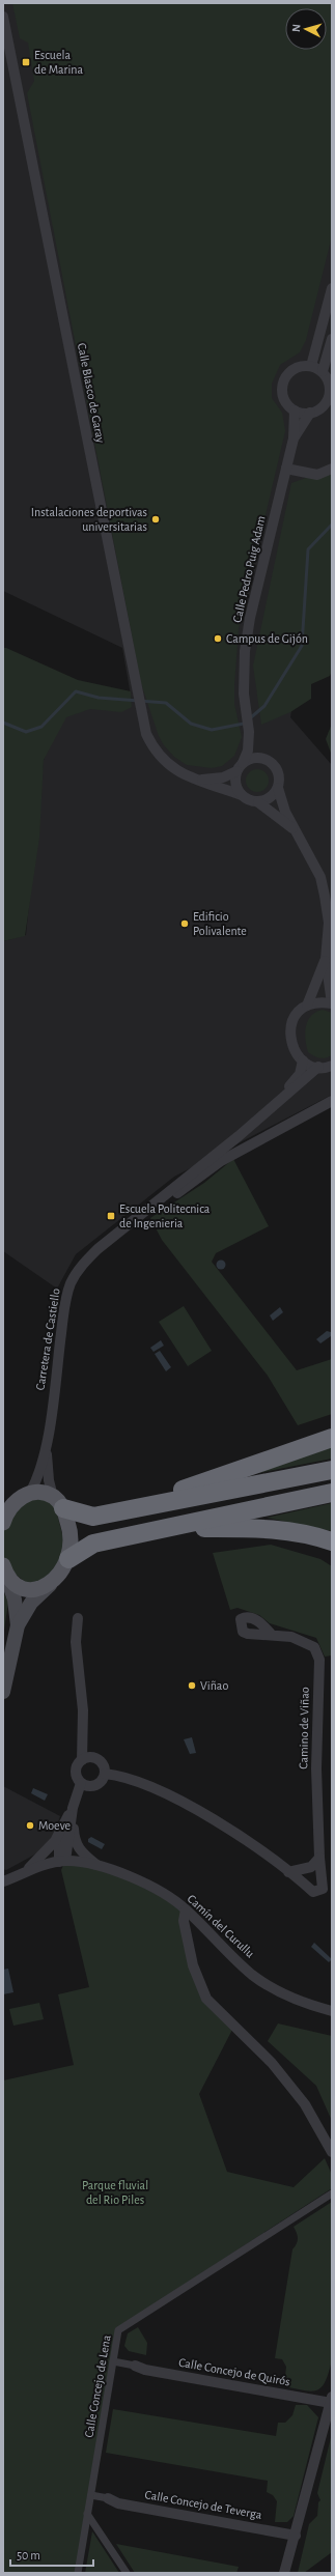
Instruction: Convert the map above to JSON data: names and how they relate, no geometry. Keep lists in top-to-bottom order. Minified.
{"streets":{"street":["Calle Blasco de Garay","Calle Pedro Puig Adam","Carretera de Castiello","Camino de Viñao","Camín del Curullu","Calle Concejo de Quirós","Calle Concejo de Lena","Calle Concejo de Teverga"]},"parks":["Parque fluvial del Rio Piles"],"places":{"transit":["Escuela de Marina","Escuela Politecnica de Ingenieria"],"other":["Instalaciones deportivas universitarias","Campus de Gijón","Edificio Polivalente","Viñao","Moeve"]},"scale_bar":"50 m","north":"left"}
